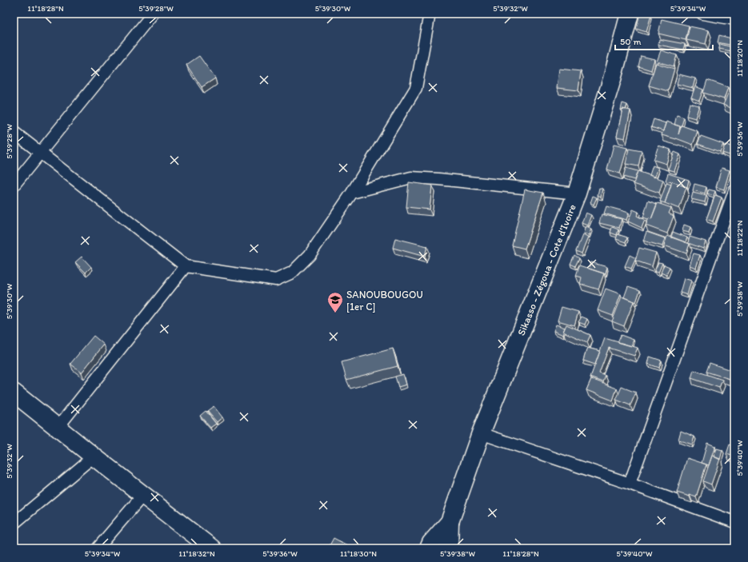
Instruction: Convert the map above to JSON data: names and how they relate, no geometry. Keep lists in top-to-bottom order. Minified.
{"streets":{"highway":["Sikasso - Zégoua - Cote d'Ivoire"]},"places":{"school or university":["SANOUBOUGOU [1er C]"]},"scale_bar":"50 m","coordinates":["11°18'28\"N","5°39'28\"W","5°39'30\"W","5°39'32\"W","5°39'34\"W","11°18'20\"N","5°39'36\"W","11°18'22\"N","5°39'38\"W","5°39'40\"W","11°18'32\"N","11°18'30\"N"]}
